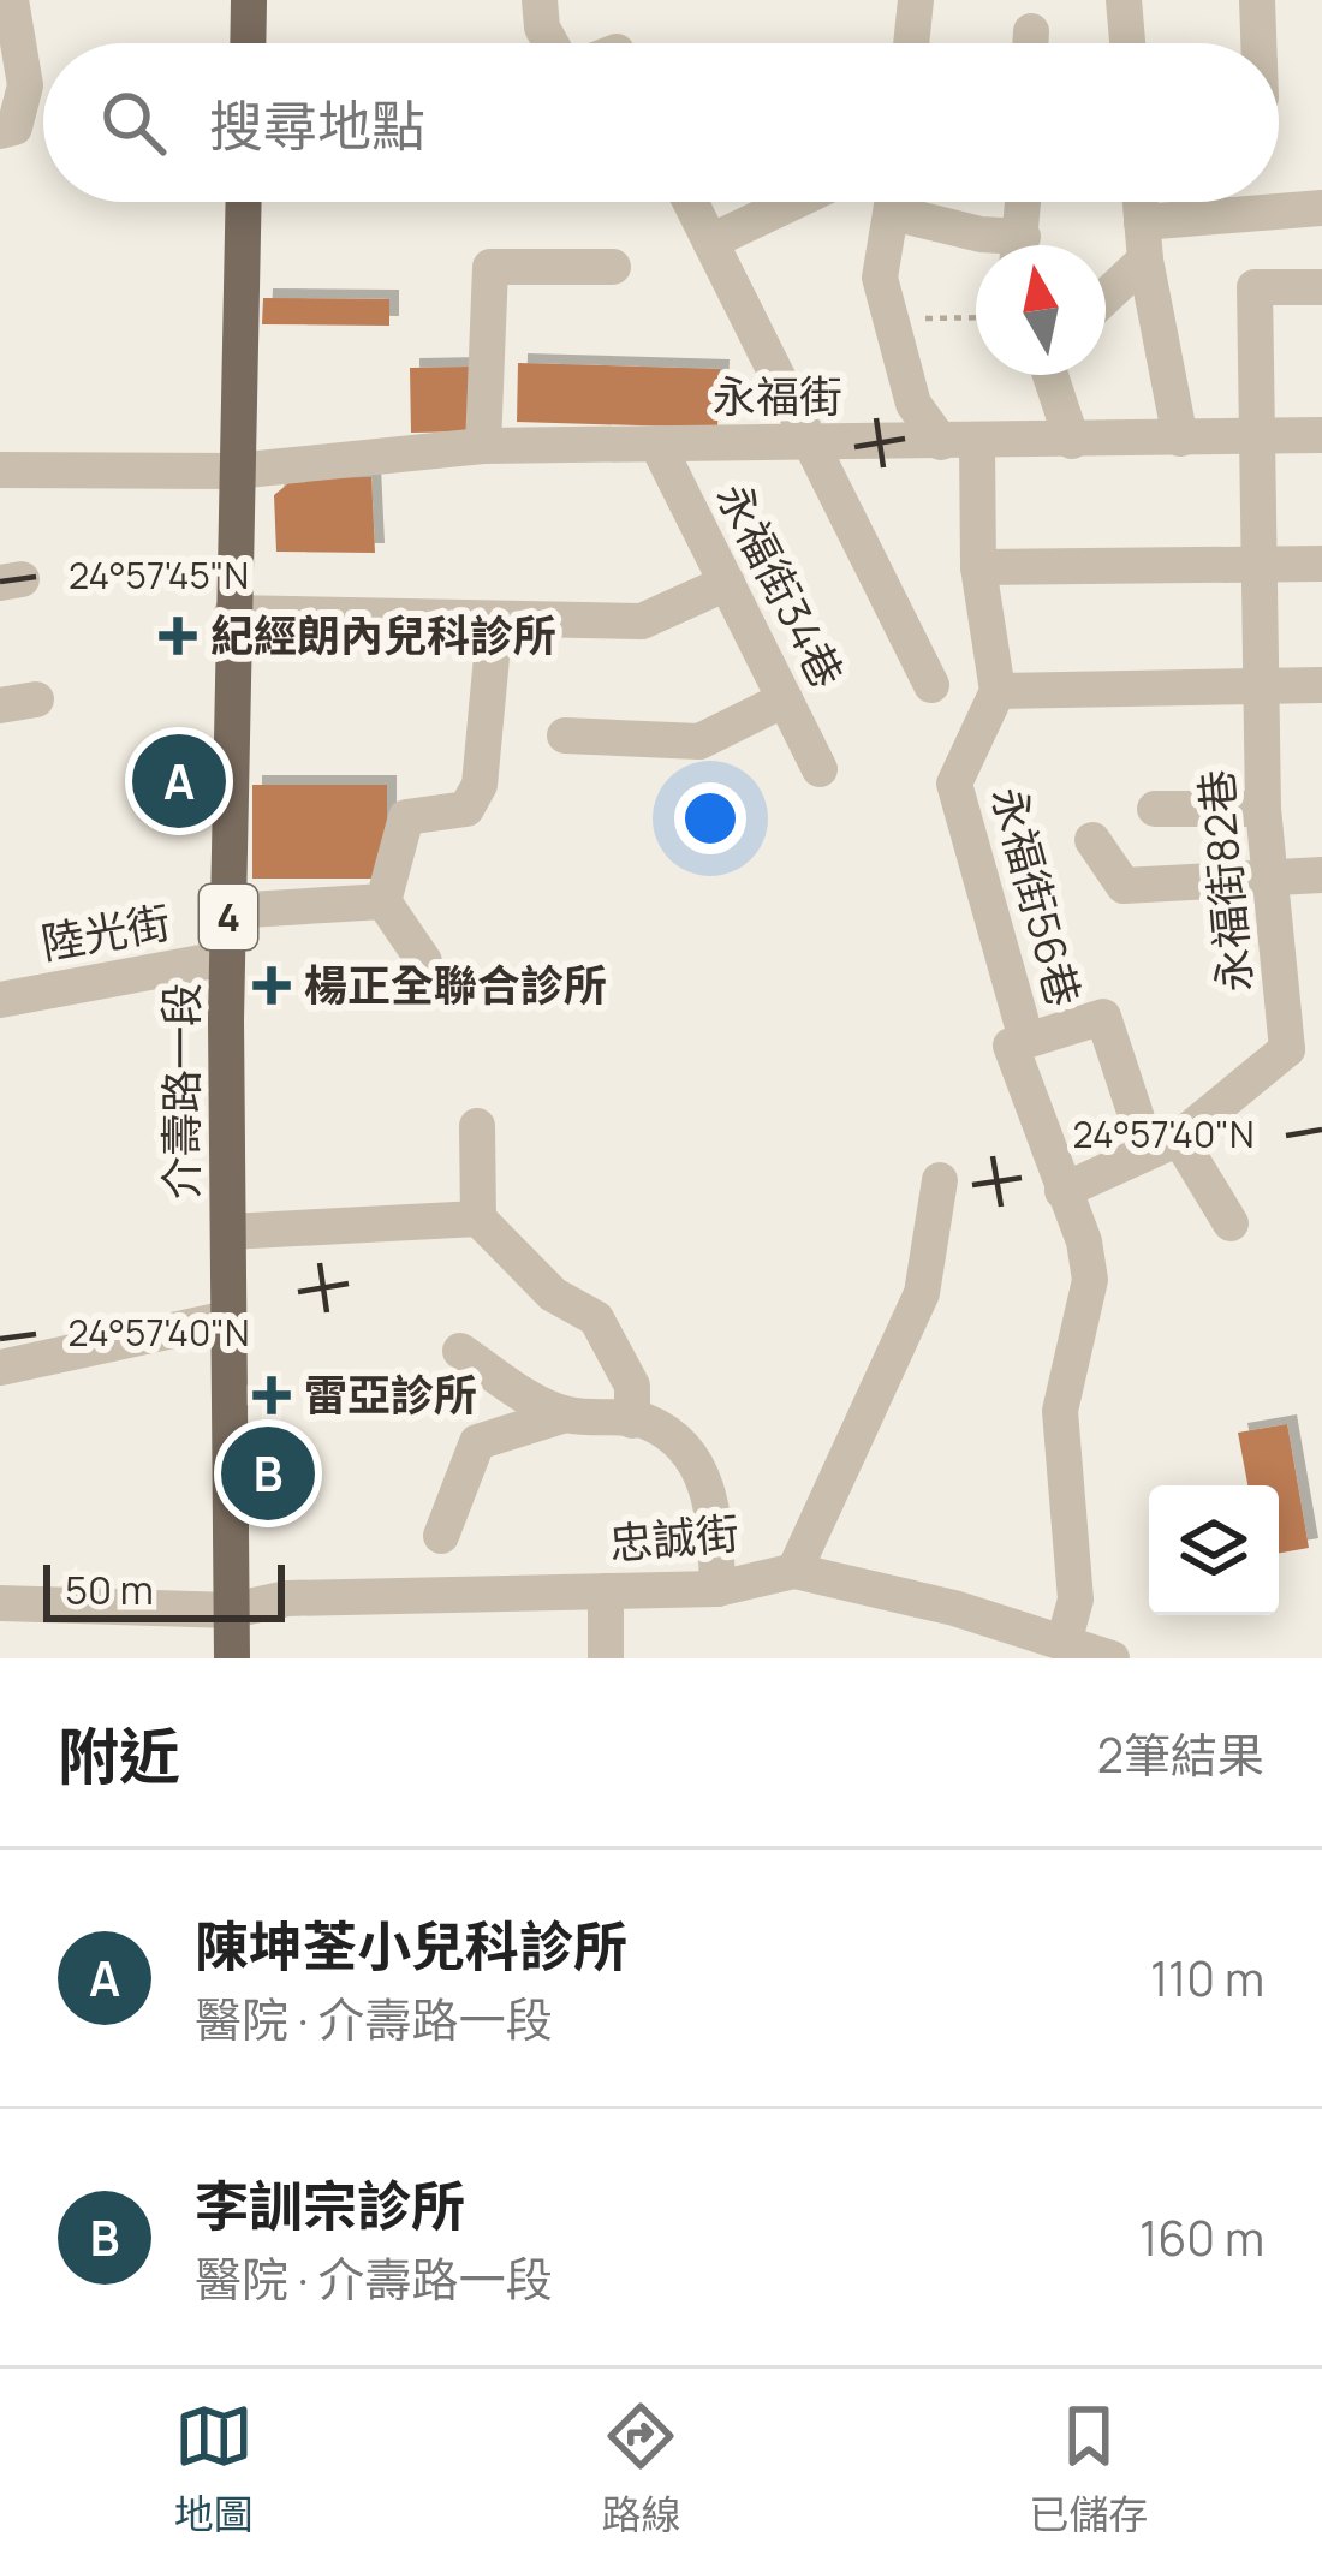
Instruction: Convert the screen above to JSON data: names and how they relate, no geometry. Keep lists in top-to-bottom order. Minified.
{"streets":{"main road":["4","介壽路一段"],"street":["永福街","永福街34巷","永福街82巷","永福街56巷","陸光街","忠誠街"]},"crossings":[["永福街","永福街34巷"],["永福街","永福街82巷"],["永福街","介壽路一段"],["永福街82巷","永福街56巷"],["陸光街","介壽路一段"],["介壽路一段","忠誠街"]],"places":{"health":["紀經朗內兒科診所","楊正全聯合診所","雷亞診所"]},"scale_bar":"50 m","north":"top","page":{"search":"搜尋地點","pins":["A","B"],"scale":"50 m","heading":["附近","2筆結果"],"list":[{"mark":"A","name":"陳坤荃小兒科診所","note":"醫院 · 介壽路一段","value":"110 m"},{"mark":"B","name":"李訓宗診所","note":"醫院 · 介壽路一段","value":"160 m"}],"nav":["地圖","路線","已儲存"]},"coordinates":["24°57'45\"N","24°57'40\"N"]}
